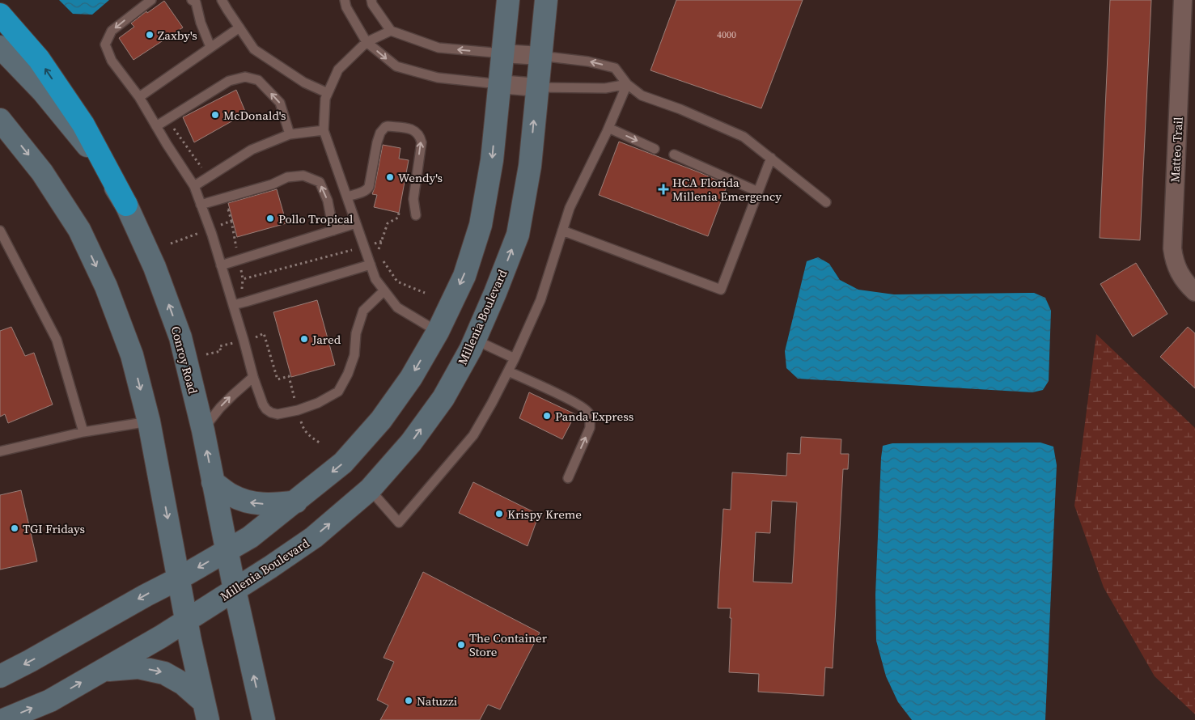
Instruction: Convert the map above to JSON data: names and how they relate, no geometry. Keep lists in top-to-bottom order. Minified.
{"streets":{"street":["Matteo Trail","Millenia Boulevard","Conroy Road"]},"crossings":[["Millenia Boulevard","Conroy Road"]],"places":{"other":["Zaxby's","McDonald's","Wendy's","Pollo Tropical","Jared","Panda Express","Krispy Kreme","TGI Fridays","The Container Store","Natuzzi"],"health":["HCA Florida Millenia Emergency"]},"house_numbers":["4000"]}
